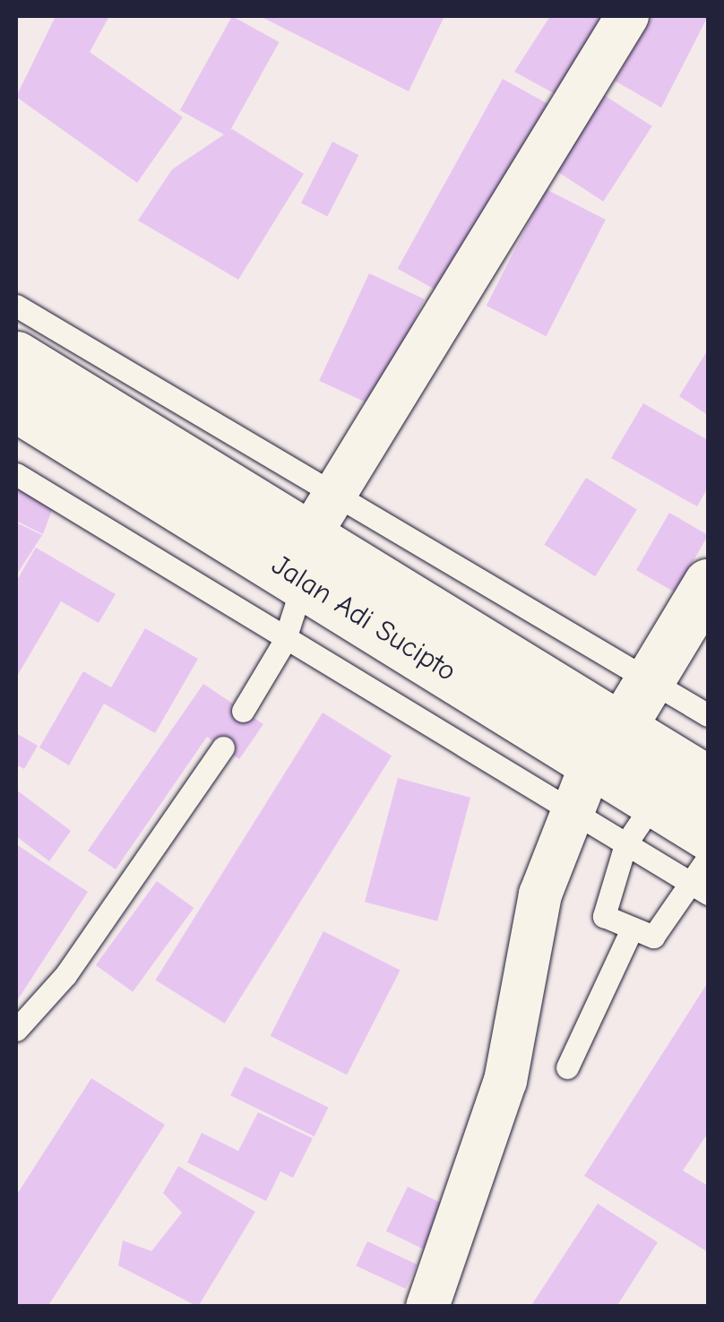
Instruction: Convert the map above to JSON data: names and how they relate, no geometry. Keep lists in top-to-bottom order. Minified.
{"streets":{"main road":["Jalan Adi Sucipto"]}}
